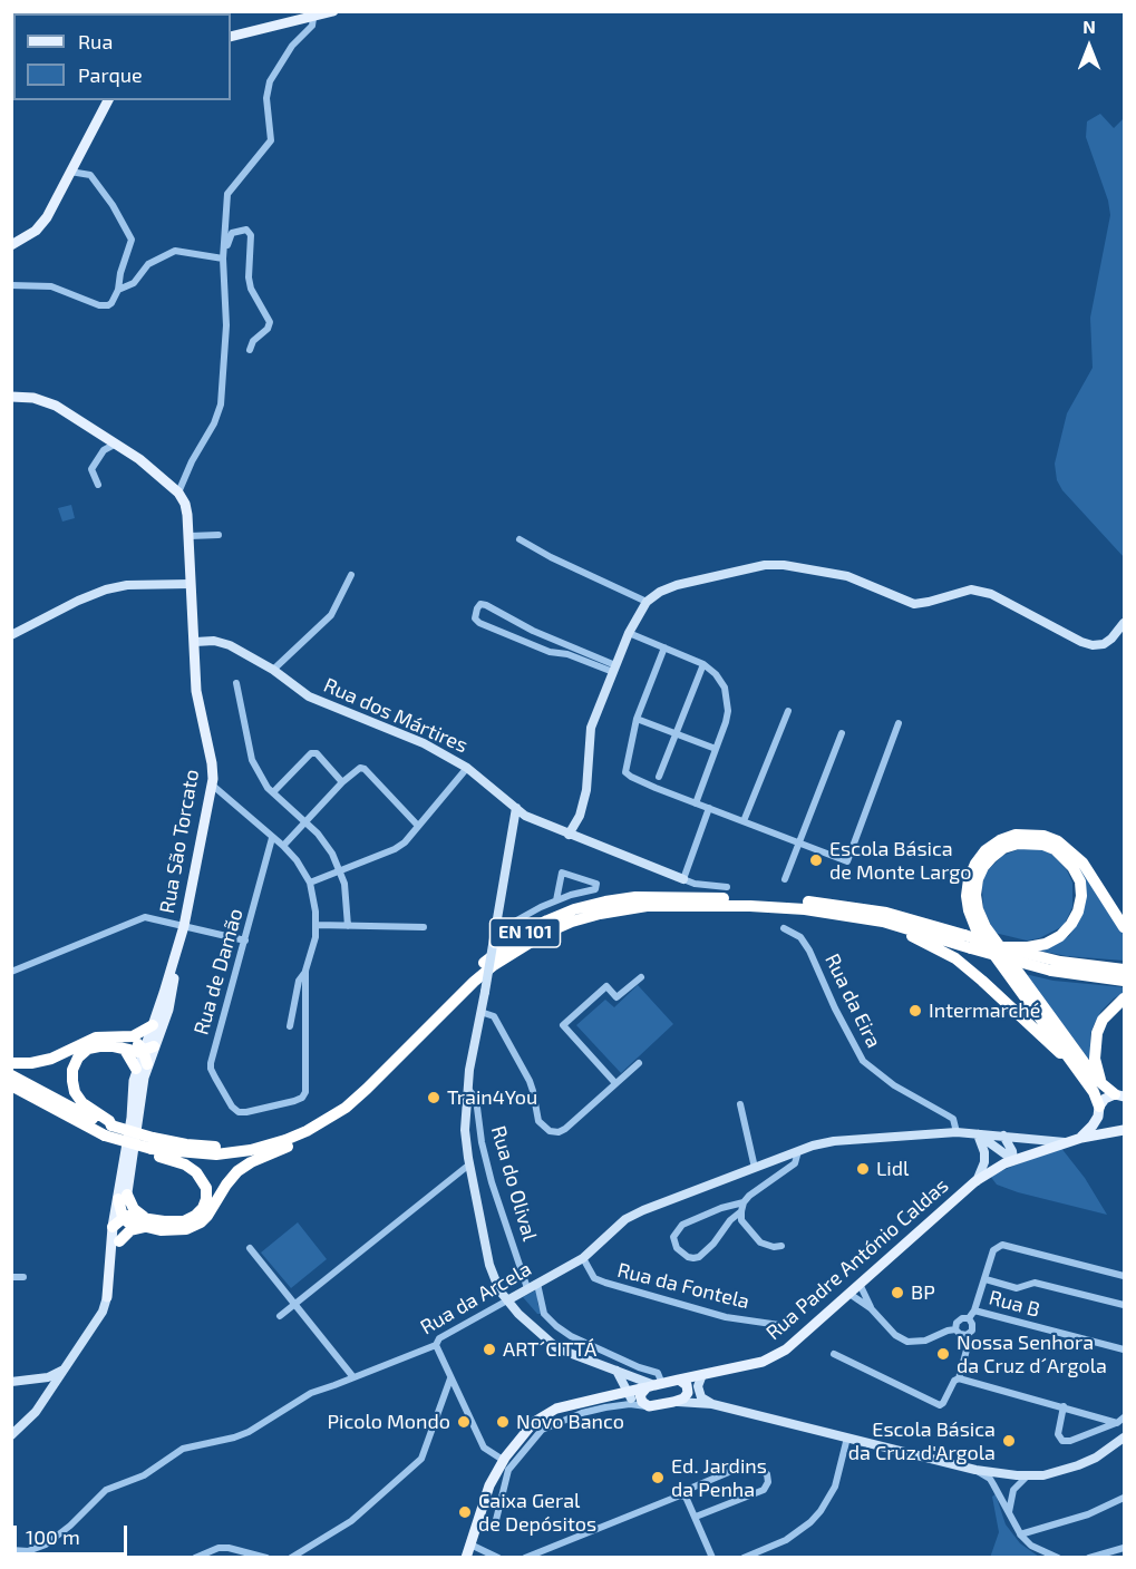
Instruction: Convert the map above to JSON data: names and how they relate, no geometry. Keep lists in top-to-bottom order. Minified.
{"streets":{"highway":["EN 101"],"main road":["Rua São Torcato","Rua Padre António Caldas"],"street":["Rua dos Mártires","Rua de Damão","Rua da Eira","Rua do Olival","Rua da Fontela","Rua da Arcela","Rua B"]},"crossings":[["Rua dos Mártires","Rua São Torcato"],["Rua da Eira","Rua da Arcela"],["Rua do Olival","Rua da Arcela"],["Rua Padre António Caldas","Rua da Arcela"],["Rua da Fontela","Rua da Arcela"]],"places":["Escola Básica de Monte Largo","Intermarché","Train4You","Lidl","BP","ART´CITTÁ","Nossa Senhora da Cruz d´Argola","Picolo Mondo","Novo Banco","Escola Básica da Cruz d'Argola","Ed. Jardins da Penha","Caixa Geral de Depósitos"],"legend":["Rua","Parque"],"scale_bar":"100 m","north":"top"}
